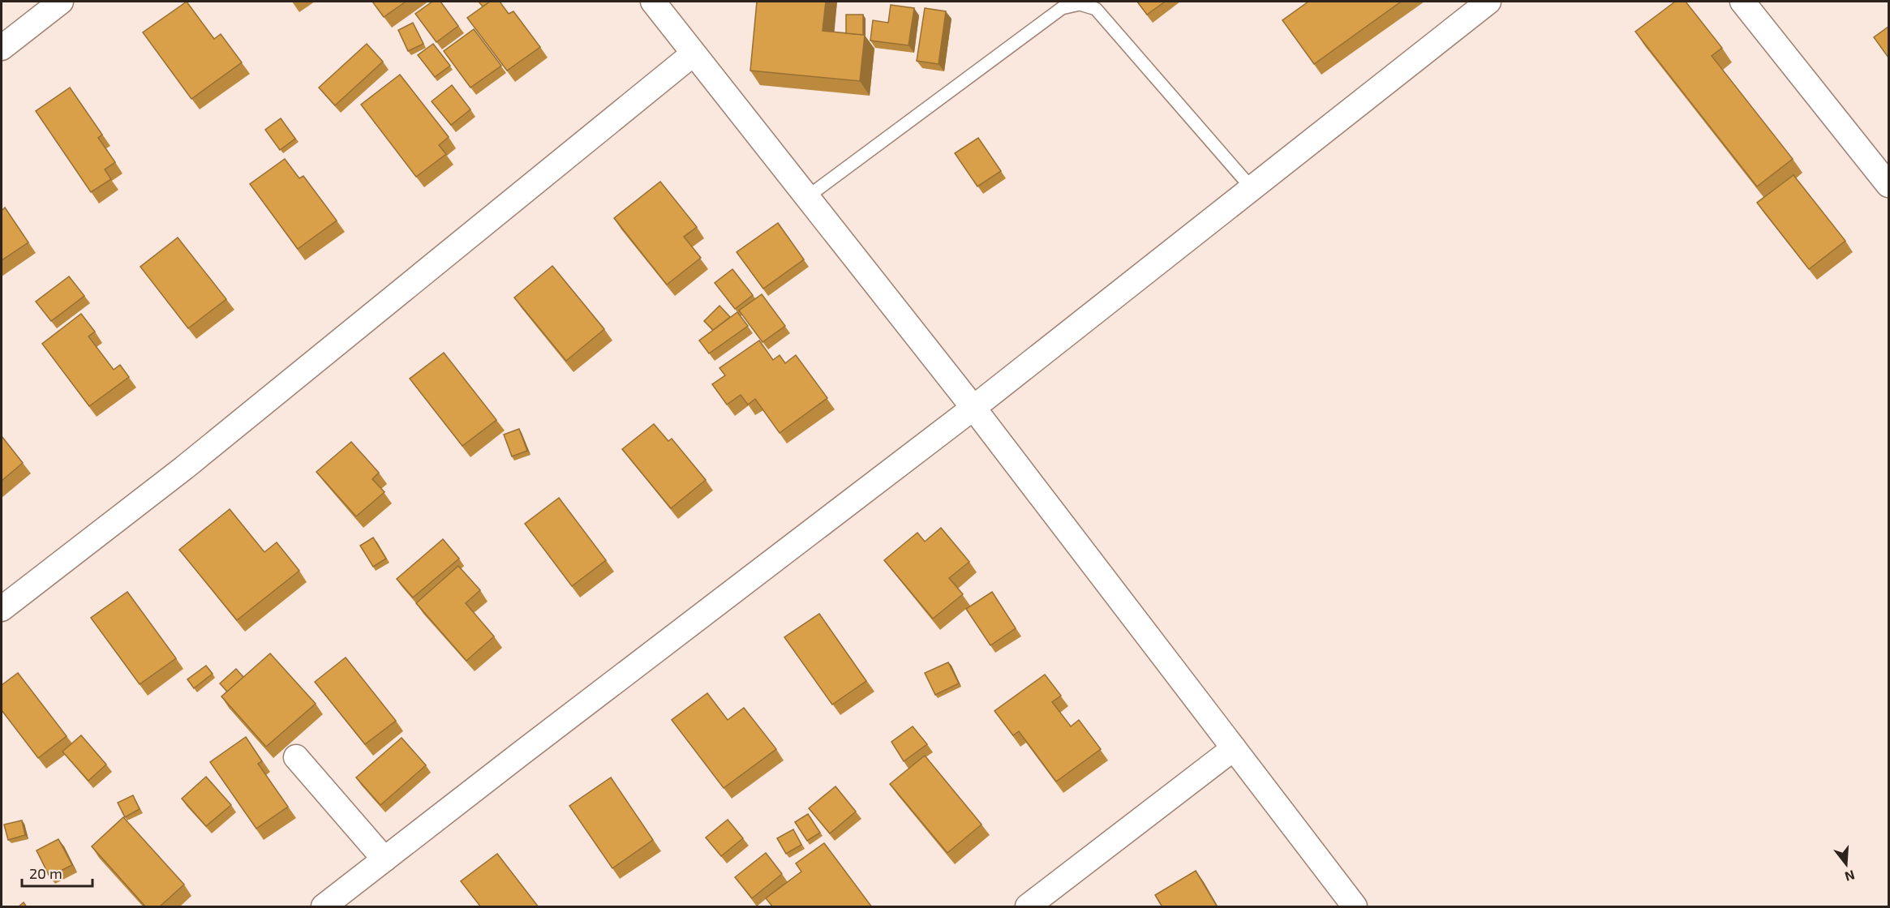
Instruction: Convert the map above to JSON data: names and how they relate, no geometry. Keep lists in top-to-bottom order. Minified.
{"scale_bar":"20 m","north":"bottom"}
